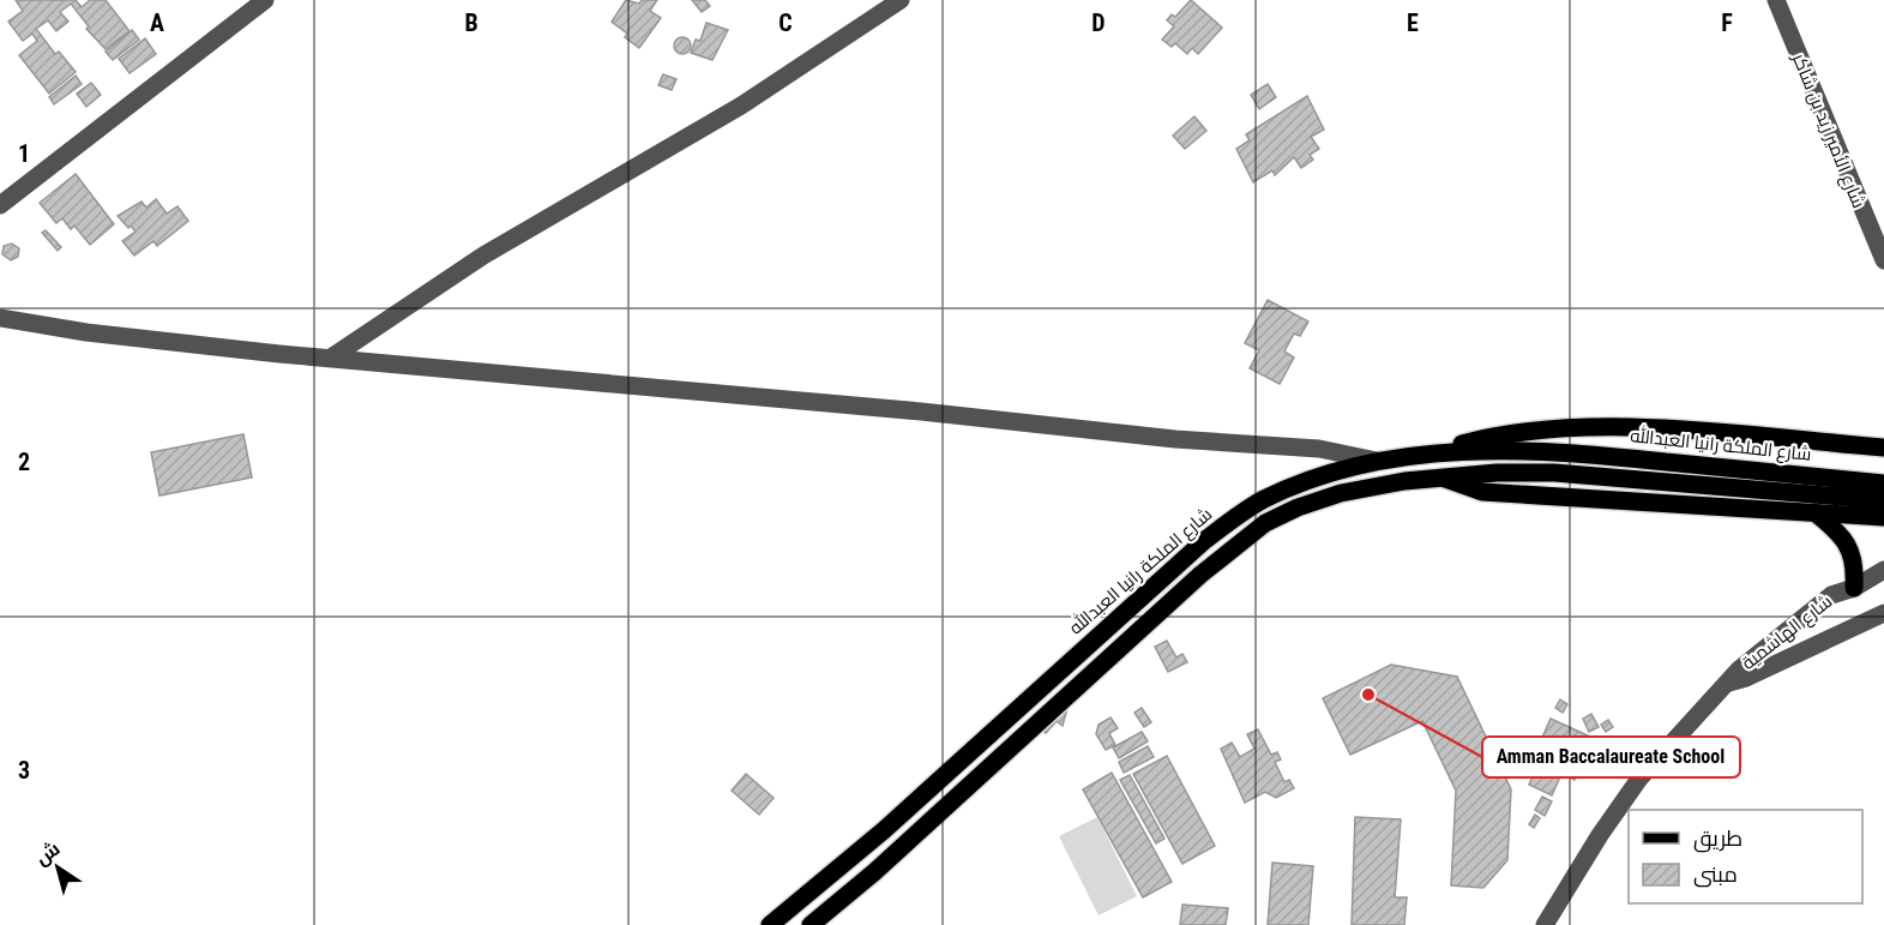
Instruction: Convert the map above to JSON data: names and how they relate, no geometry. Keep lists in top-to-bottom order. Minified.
{"streets":{"main road":["شارع الملكة رانيا العبدالله"],"street":["شارع الأمير زيد بن شاكر","شارع الهاشمية"]},"places":["Amman Baccalaureate School"],"legend":["طريق","مبنى"],"north":"top left","grid":{"columns":["A","B","C","D","E","F"],"rows":["1","2","3"]}}
